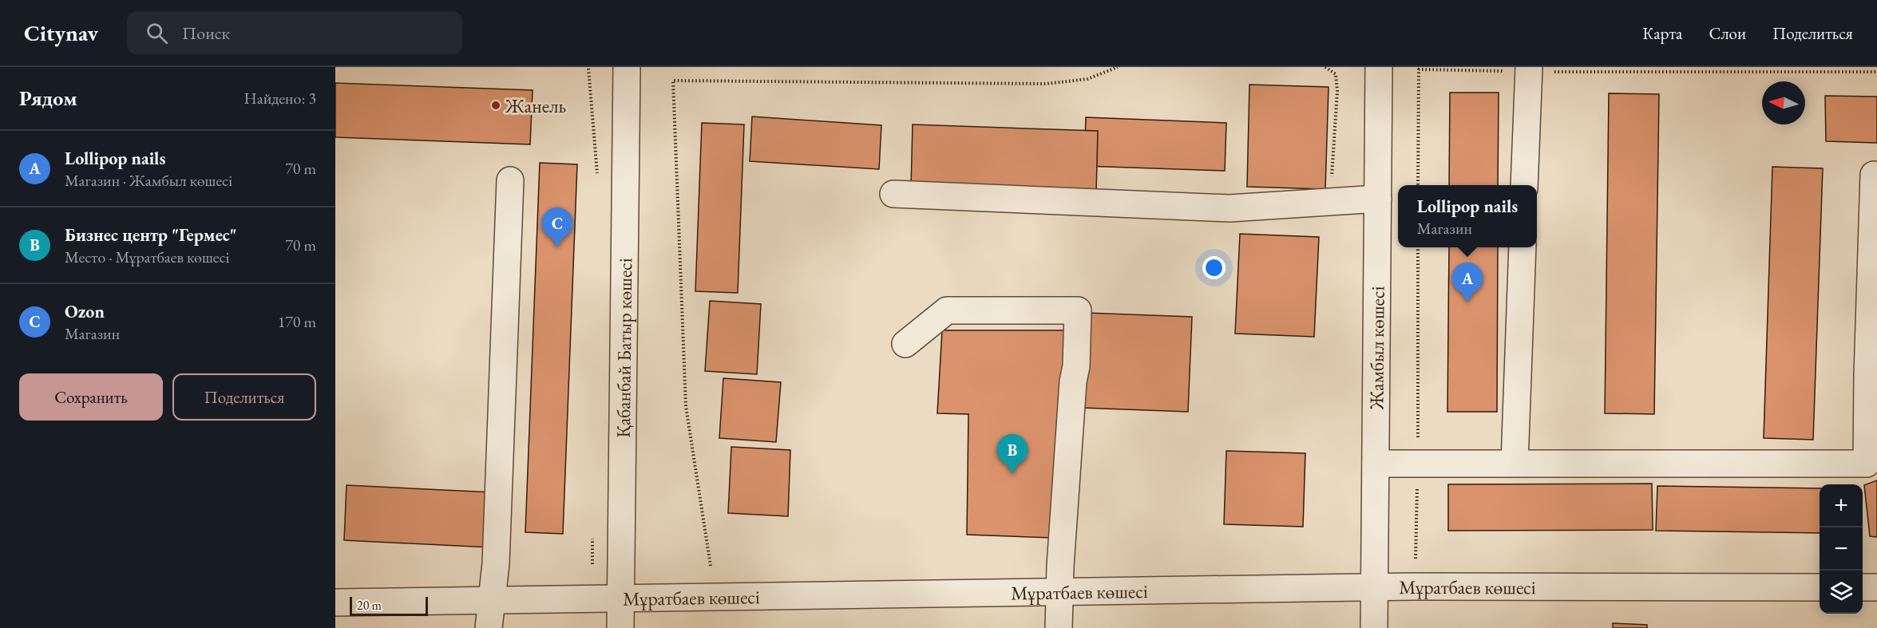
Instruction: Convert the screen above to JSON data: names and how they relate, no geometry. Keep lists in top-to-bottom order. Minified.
{"streets":{"street":["Қабанбай Батыр көшесі","Жамбыл көшесі","Мұратбаев көшесі"]},"crossings":[["Қабанбай Батыр көшесі","Мұратбаев көшесі"],["Жамбыл көшесі","Мұратбаев көшесі"]],"places":["Жанель"],"scale_bar":"20 m","north":"left","page":{"header":"Citynav","search":"Поиск","nav":["Карта","Слои","Поделиться"],"heading":["Рядом","Найдено: 3"],"list":[{"mark":"A","name":"Lollipop nails","note":"Магазин · Жамбыл көшесі","value":"70 m"},{"mark":"B","name":"Бизнес центр \"Гермес\"","note":"Место · Мұратбаев көшесі","value":"70 m"},{"mark":"C","name":"Ozon","note":"Магазин","value":"170 m"}],"popup":["Lollipop nails","Магазин"],"pins":["C","A","B"],"buttons":["Сохранить","Поделиться"],"map_buttons":["+","−"],"scale":"20 m"}}
